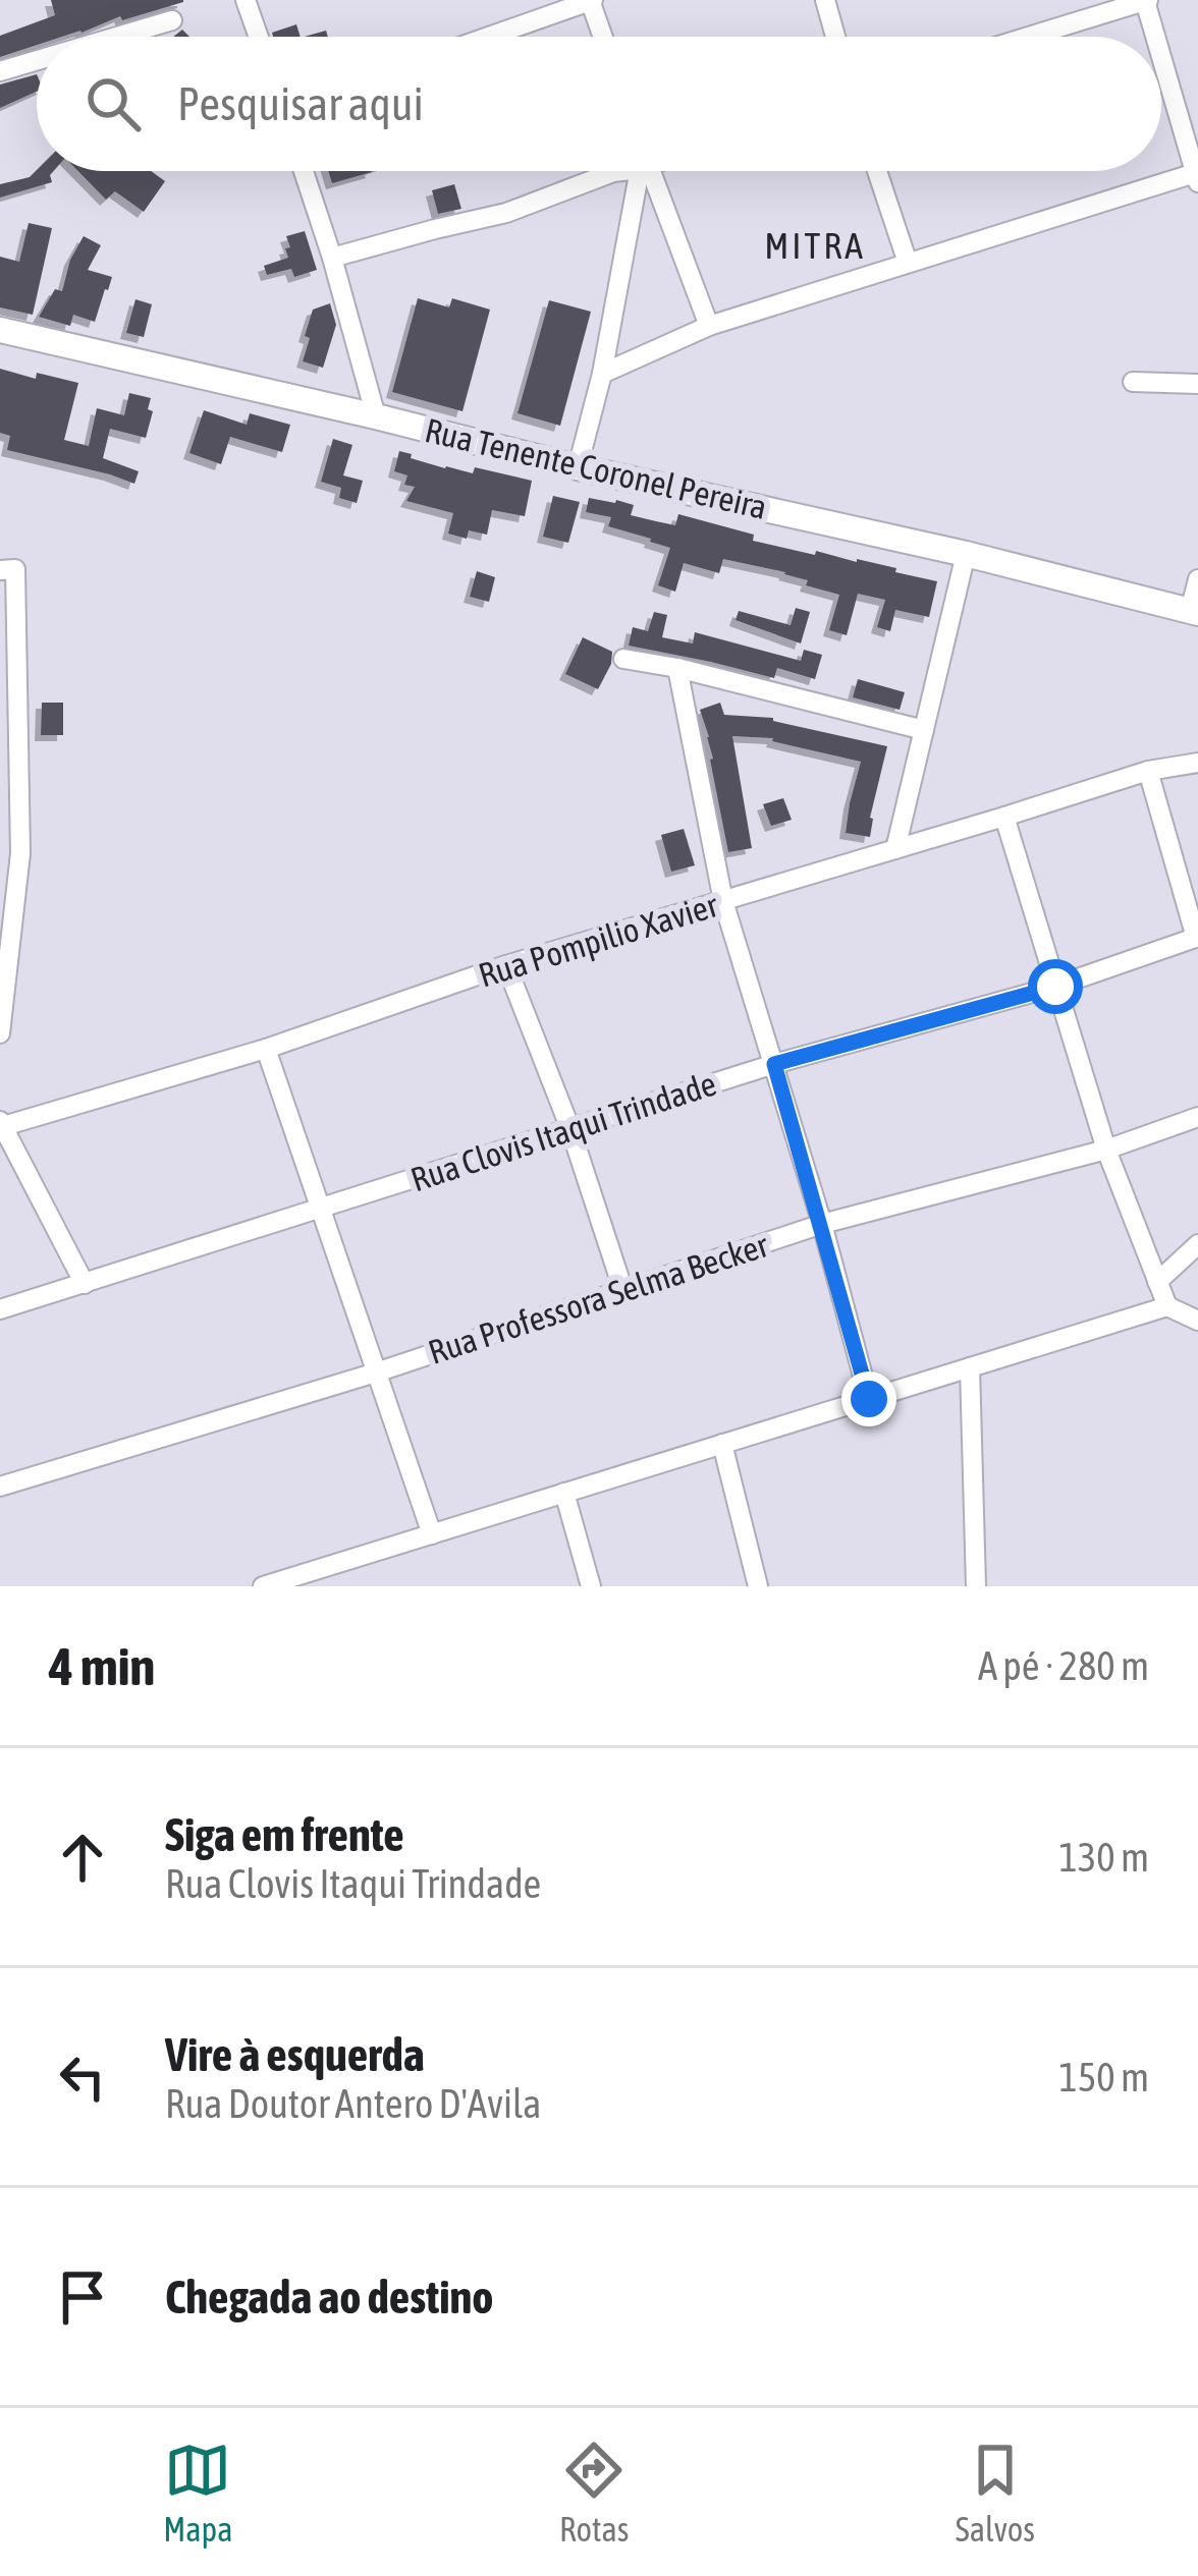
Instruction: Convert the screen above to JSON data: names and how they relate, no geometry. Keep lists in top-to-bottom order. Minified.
{"streets":{"main road":["Rua Tenente Coronel Pereira"],"street":["Rua Pompilio Xavier","Rua Clovis Itaqui Trindade","Rua Professora Selma Becker"]},"districts":["MITRA"],"page":{"search":"Pesquisar aqui","heading":["4 min","A pé · 280 m"],"list":[["Siga em frente","Rua Clovis Itaqui Trindade","130 m"],["Vire à esquerda","Rua Doutor Antero D'Avila","150 m"],"Chegada ao destino"],"nav":["Mapa","Rotas","Salvos"]}}
